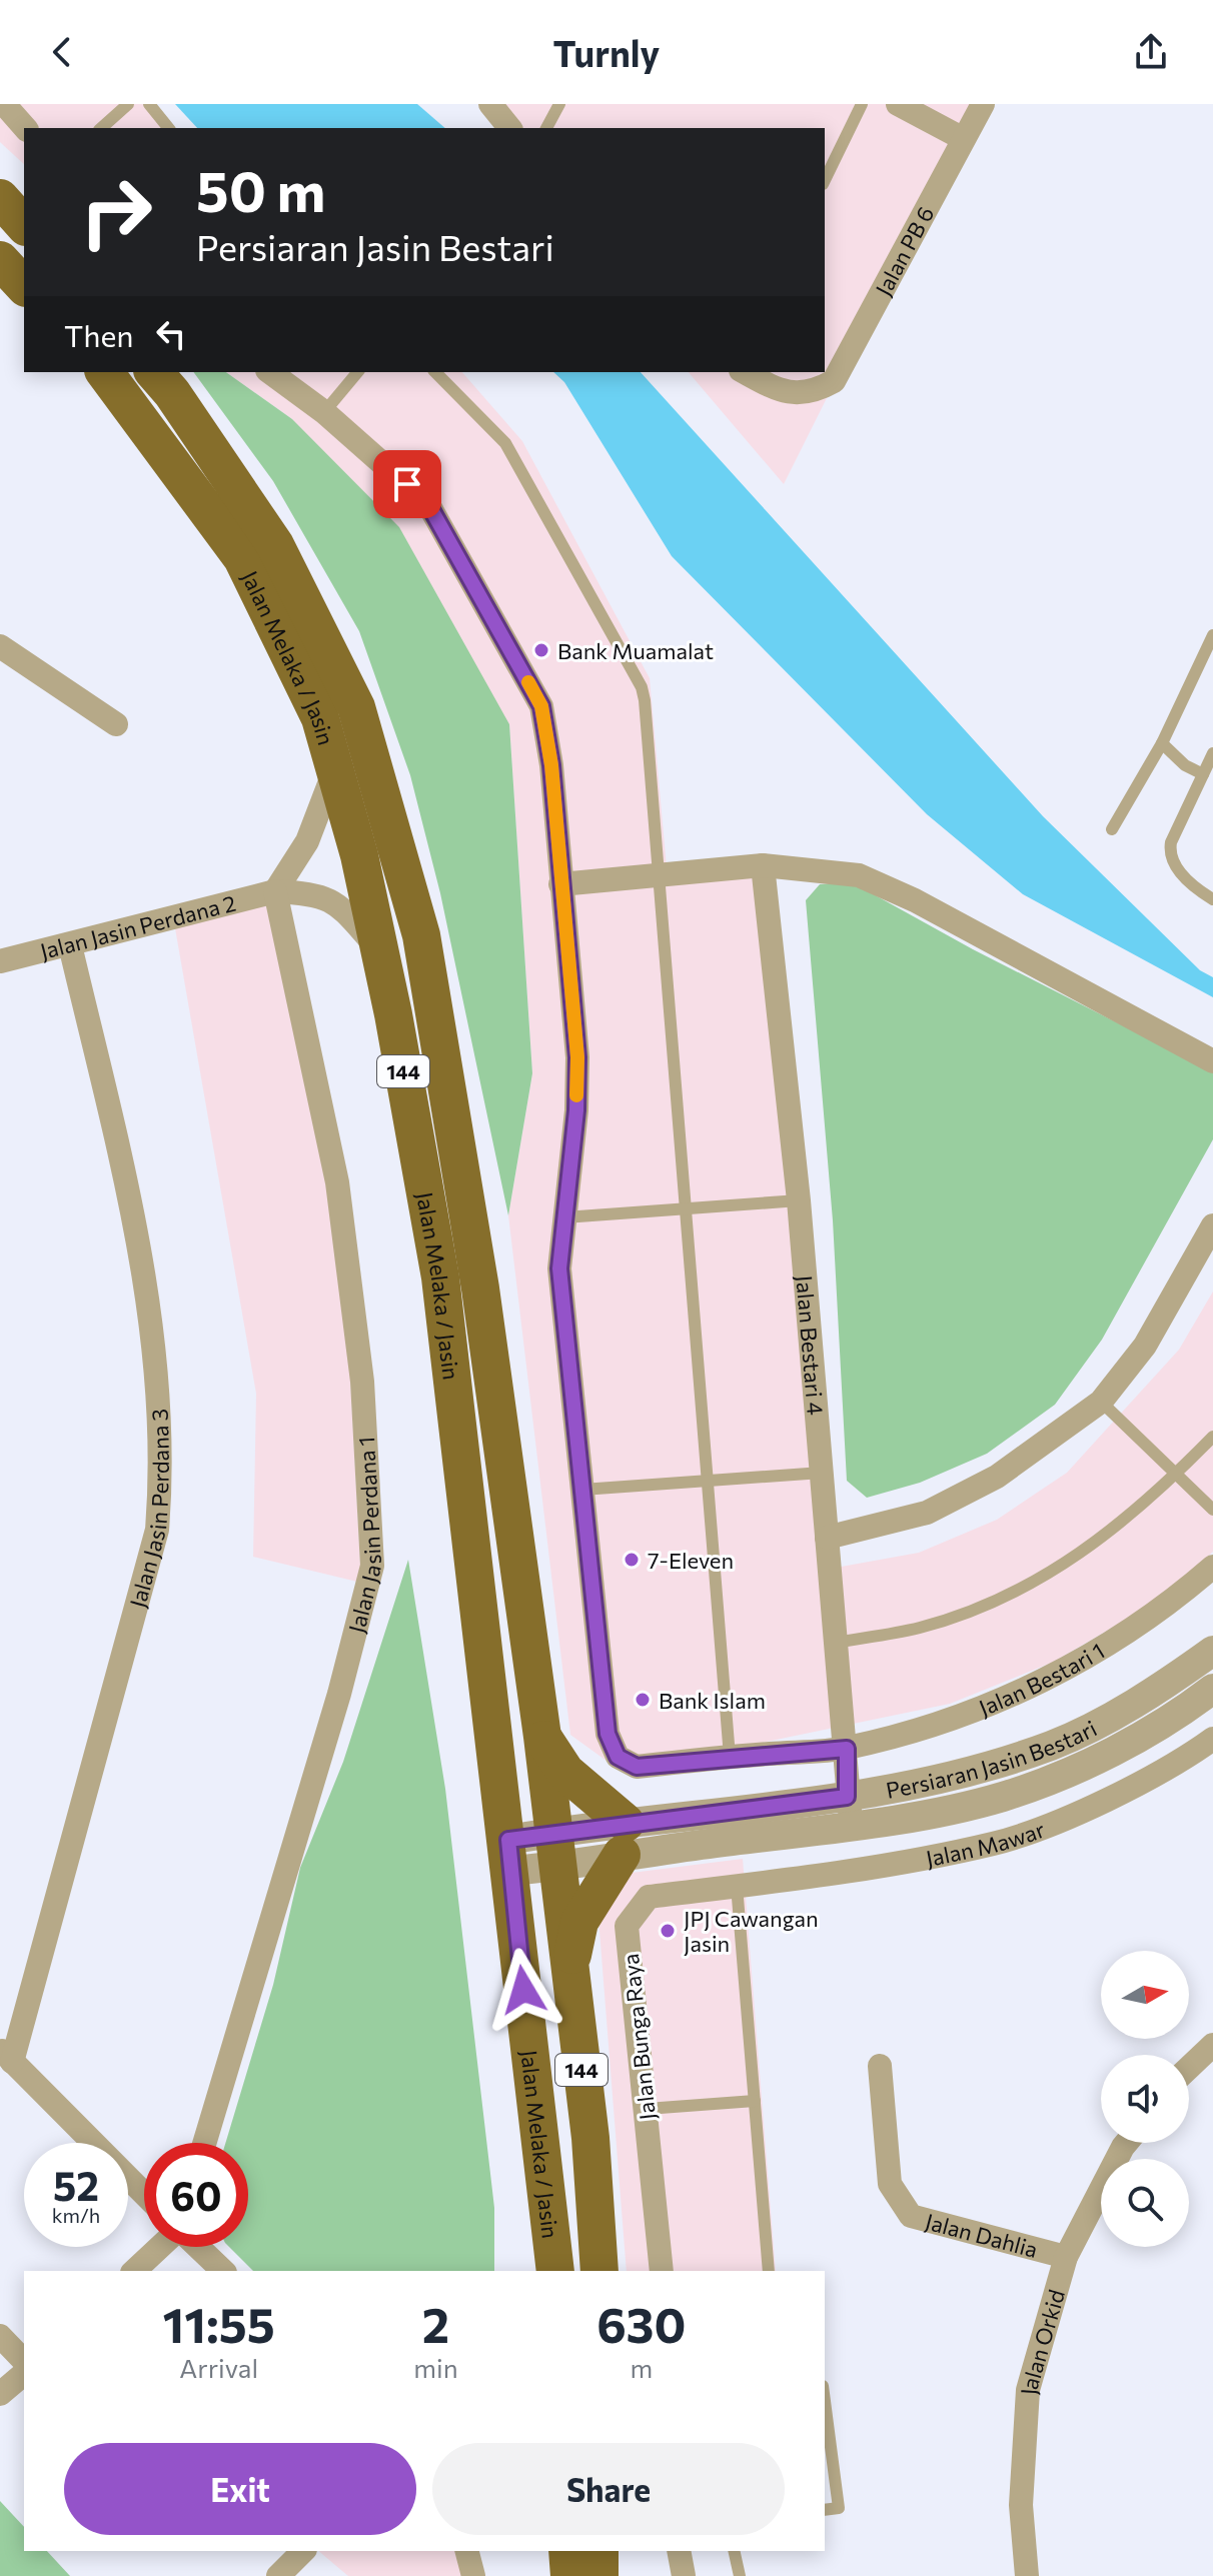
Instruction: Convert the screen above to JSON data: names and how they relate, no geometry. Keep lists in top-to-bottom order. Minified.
{"streets":{"main road":["Jalan Melaka / Jasin","144"],"street":["Jalan PB 6","Jalan Jasin Perdana 2","Jalan Bestari 4","Jalan Jasin Perdana 3","Jalan Jasin Perdana 1","Jalan Bestari 1","Persiaran Jasin Bestari","Jalan Mawar","Jalan Bunga Raya","Jalan Dahlia","Jalan Orkid"]},"crossings":[["Jalan Melaka / Jasin","Jalan Jasin Perdana 2"],["Jalan Melaka / Jasin","Persiaran Jasin Bestari"],["Jalan Jasin Perdana 2","Jalan Jasin Perdana 3"],["Jalan Jasin Perdana 2","Jalan Jasin Perdana 1"],["Jalan Bestari 4","Jalan Bestari 1"],["Jalan Bestari 4","Persiaran Jasin Bestari"],["Jalan Mawar","Jalan Bunga Raya"],["Jalan Dahlia","Jalan Orkid"]],"places":["Bank Muamalat","7-Eleven","Bank Islam","JPJ Cawangan Jasin"],"north":"right","page":{"header":"Turnly","turn":["50 m","Persiaran Jasin Bestari"],"then":"Then","speed":"52 km/h","limit":"60","eta":["11:55","Arrival","2","min","630","m"],"buttons":["Exit","Share"]}}
